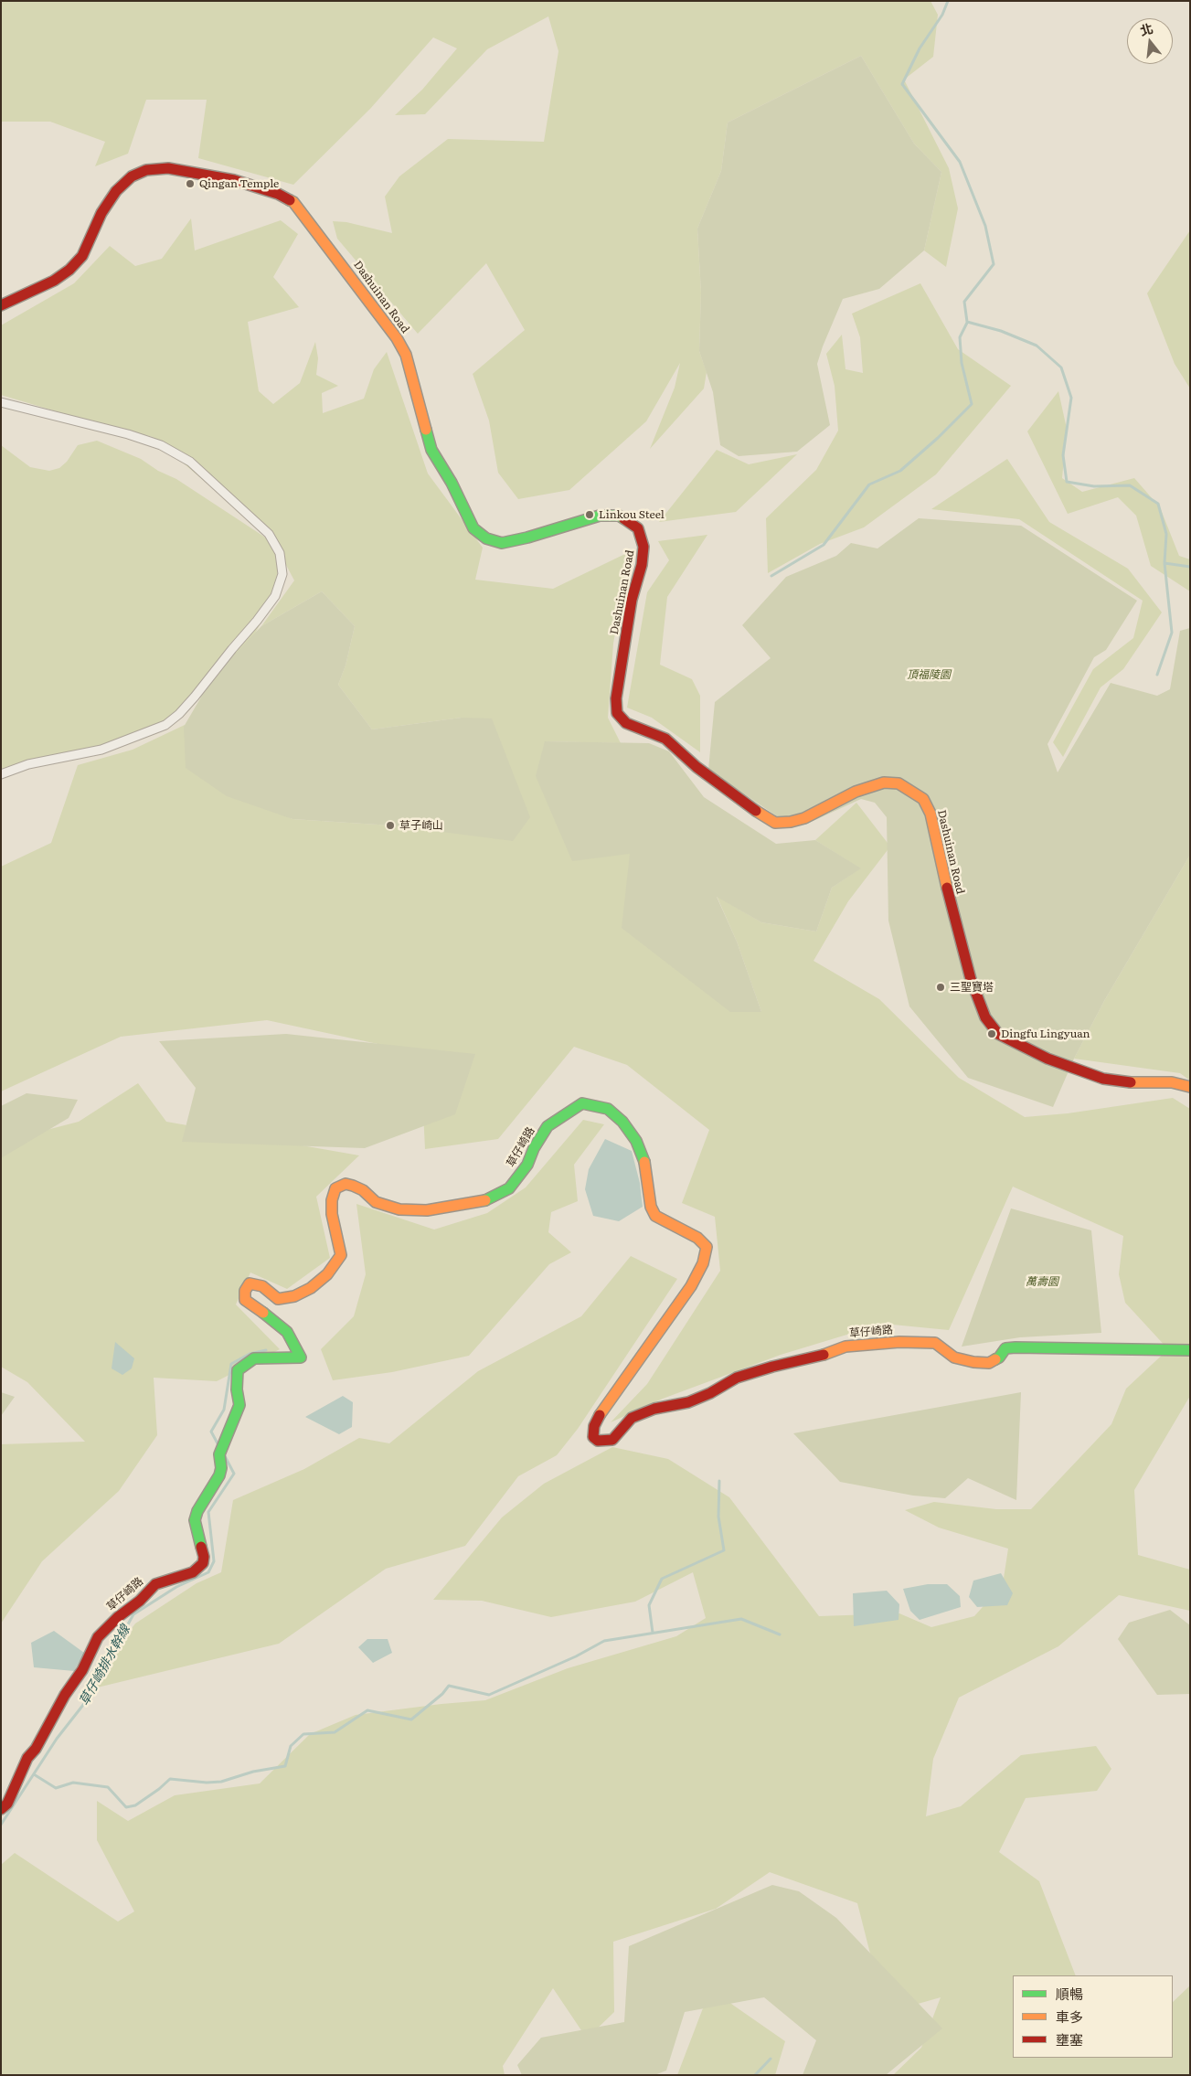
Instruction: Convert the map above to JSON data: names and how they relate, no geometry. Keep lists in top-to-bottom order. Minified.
{"streets":{"street":["Dashuinan Road","草仔崎路"]},"water":["草仔崎排水幹線"],"parks":["頂福陵園","萬壽園"],"places":["Qingan Temple","Linkou Steel","草子崎山","三聖寶塔","Dingfu Lingyuan"],"legend":["順暢","車多","壅塞"],"north":"top"}
